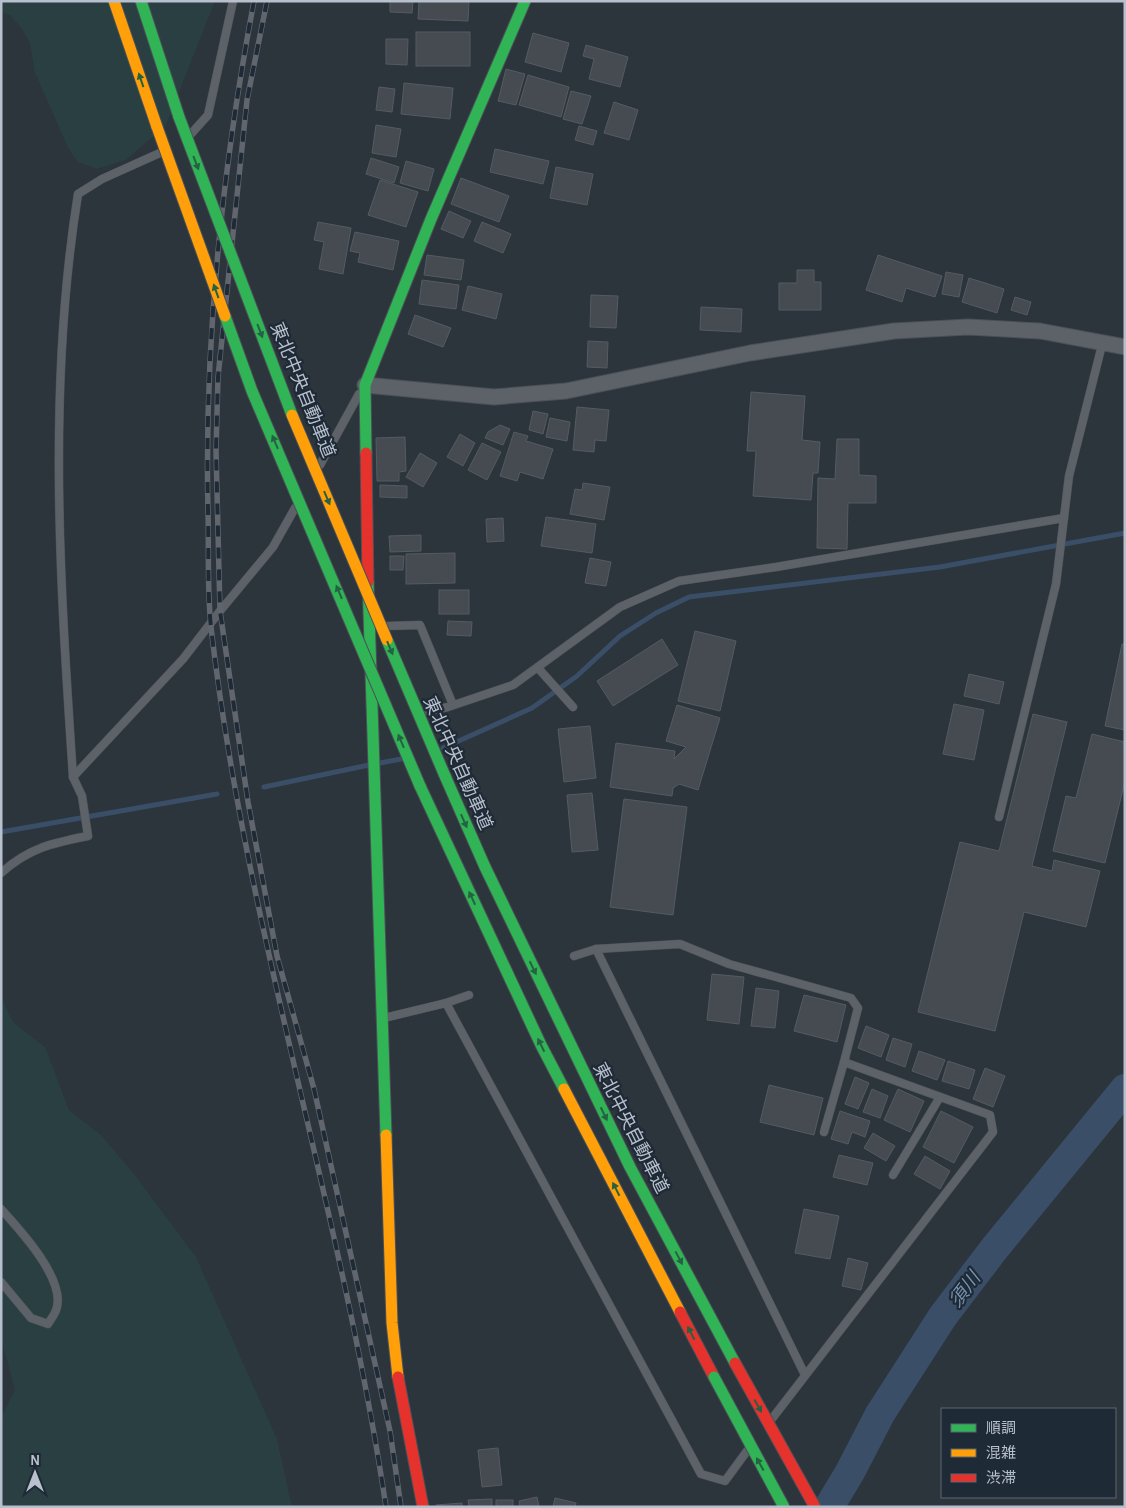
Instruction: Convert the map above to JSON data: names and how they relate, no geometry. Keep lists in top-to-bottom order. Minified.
{"streets":{"main road":["東北中央自動車道"]},"water":["須川"],"legend":["順調","混雑","渋滞"],"north":"top"}
